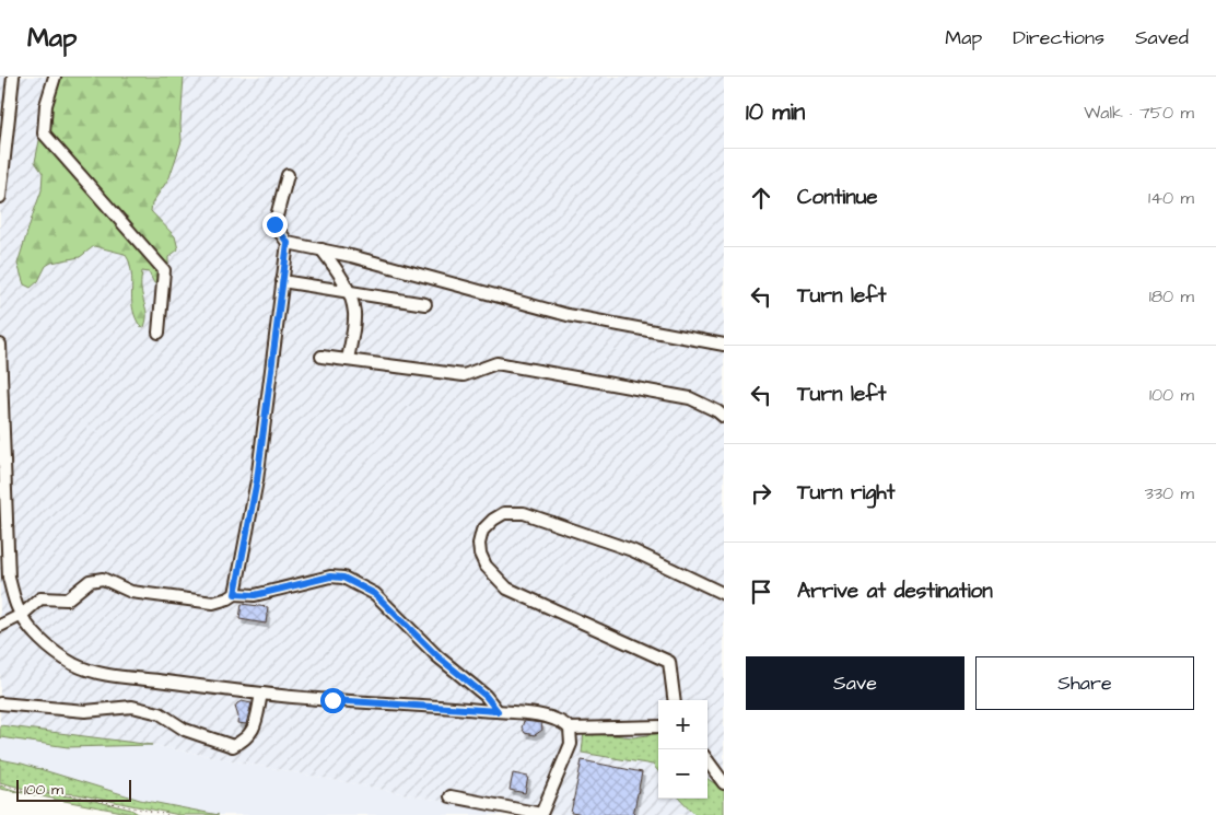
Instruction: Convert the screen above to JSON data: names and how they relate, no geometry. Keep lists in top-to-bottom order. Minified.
{"scale_bar":"100 m","page":{"header":"Map","nav":["Map","Directions","Saved"],"heading":["10 min","Walk · 750 m"],"list":[["Continue","140 m"],["Turn left","180 m"],["Turn left","100 m"],["Turn right","330 m"],"Arrive at destination"],"buttons":["Save","Share"],"map_buttons":["+","−"],"scale":"100 m"}}
